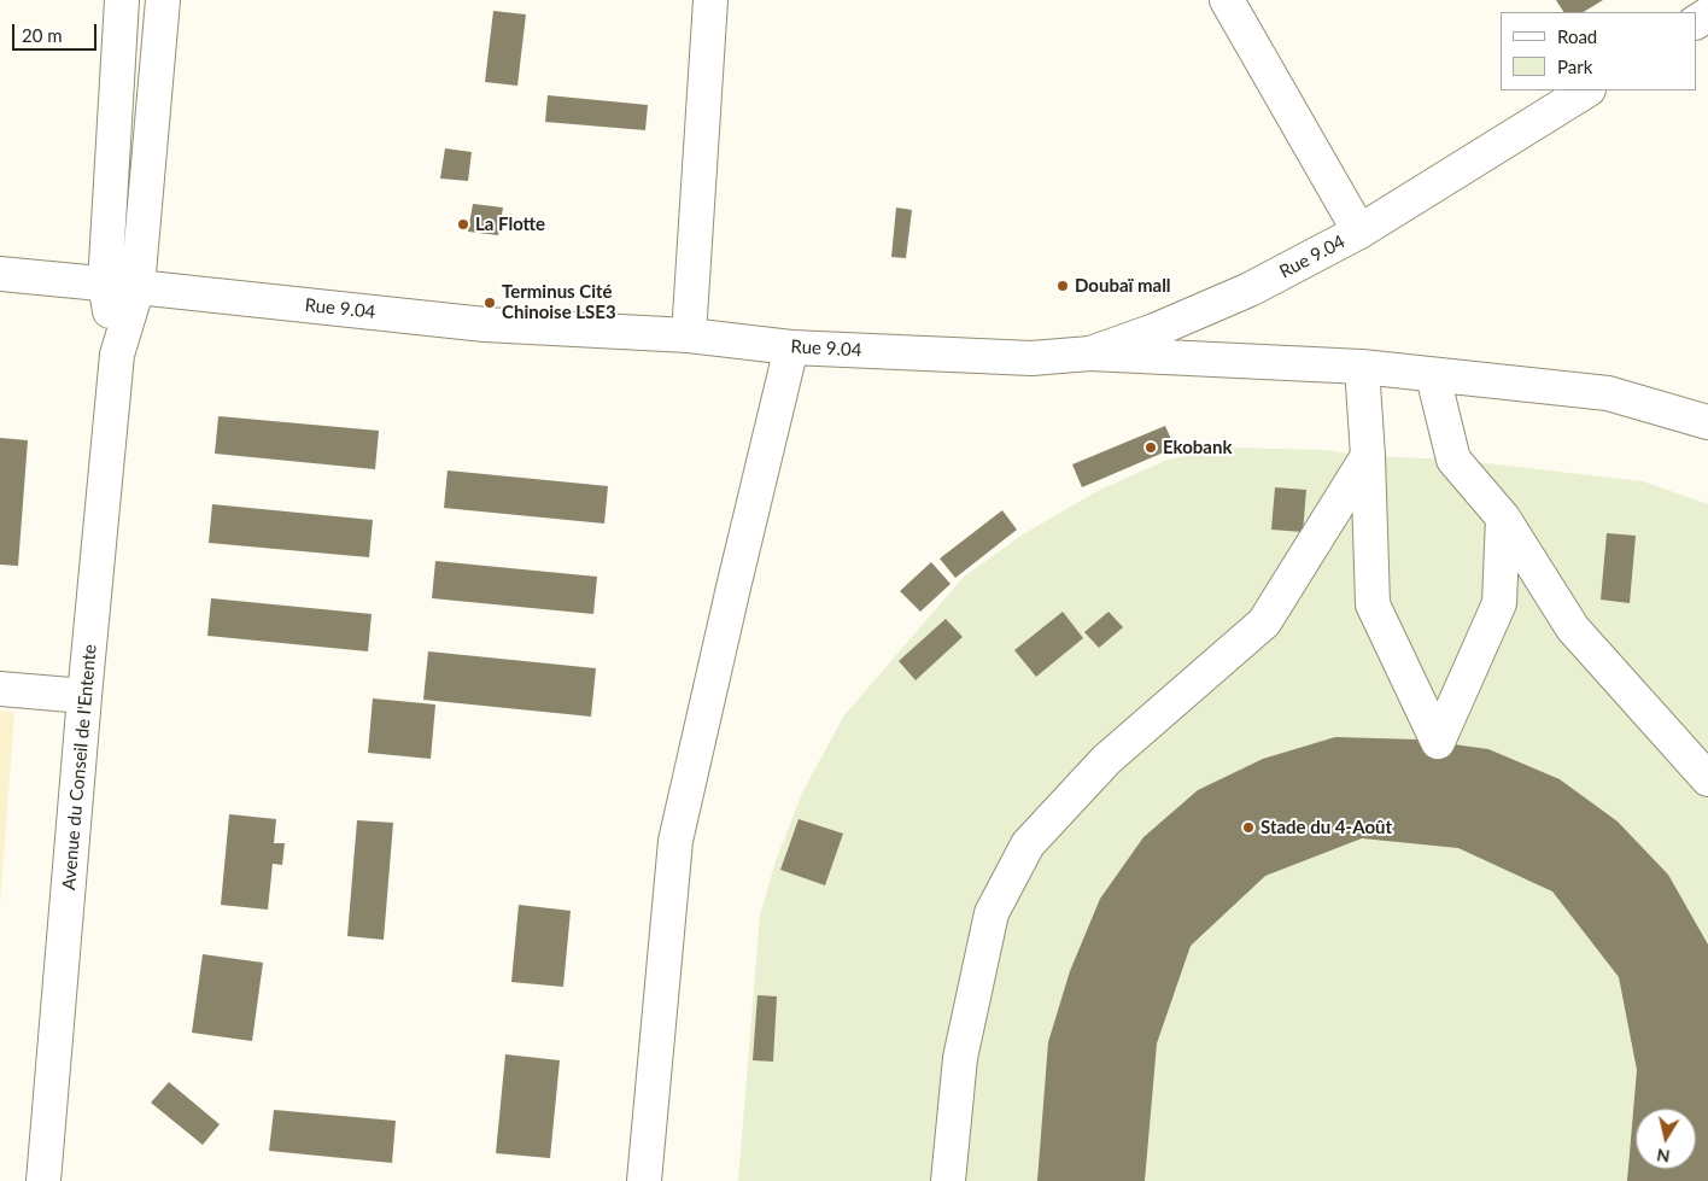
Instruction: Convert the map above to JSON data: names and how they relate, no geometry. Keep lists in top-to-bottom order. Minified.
{"streets":{"street":["Rue 9.04","Avenue du Conseil de l'Entente"]},"crossings":[["Rue 9.04","Avenue du Conseil de l'Entente"]],"places":["La Flotte","Doubaï mall","Terminus Cité Chinoise LSE3","Ekobank","Stade du 4-Août"],"legend":["Road","Park"],"scale_bar":"20 m","north":"bottom"}
